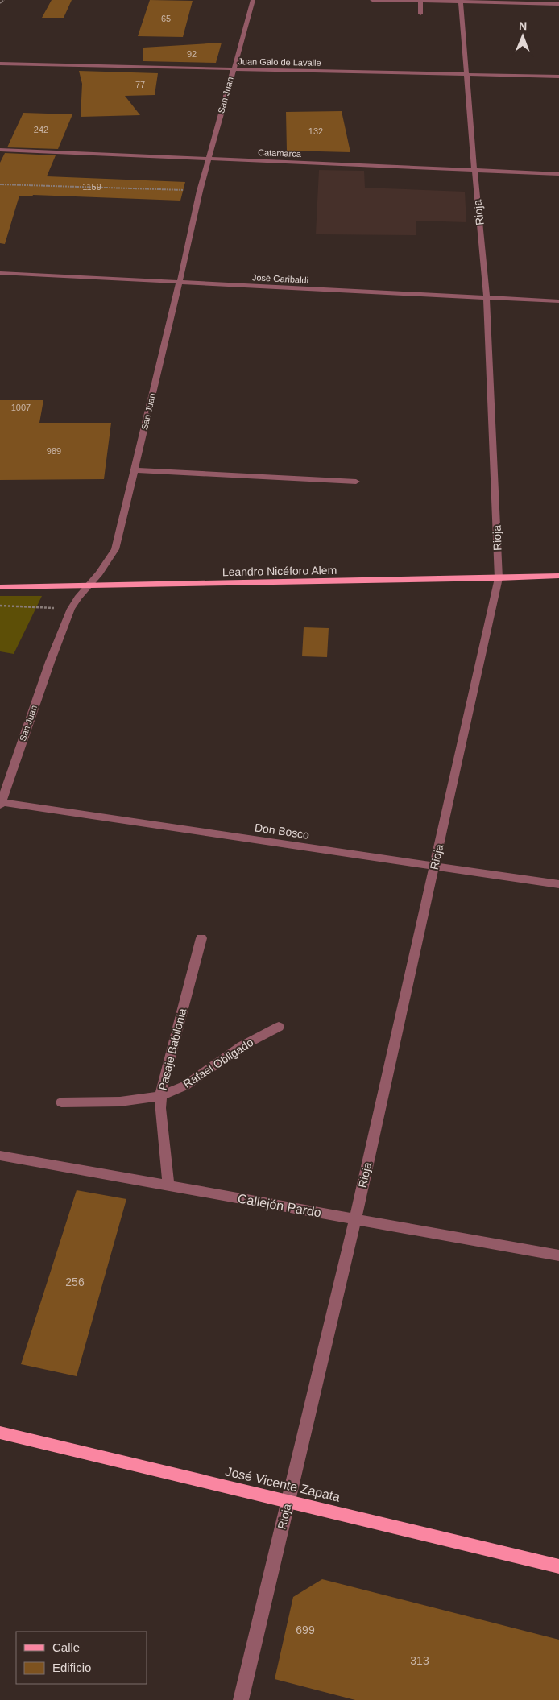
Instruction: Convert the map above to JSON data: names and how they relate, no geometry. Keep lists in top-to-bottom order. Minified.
{"streets":{"main road":["Leandro Nicéforo Alem","José Vicente Zapata"],"street":["Juan Galo de Lavalle","San Juan","Catamarca","Rioja","José Garibaldi","Don Bosco","Pasaje Babilonia","Rafael Obligado","Callejón Pardo"]},"crossings":[["Juan Galo de Lavalle","San Juan"],["Juan Galo de Lavalle","Rioja"],["San Juan","Catamarca"],["San Juan","José Garibaldi"],["San Juan","Leandro Nicéforo Alem"],["San Juan","Don Bosco"],["Catamarca","Rioja"],["Rioja","José Garibaldi"],["Rioja","Leandro Nicéforo Alem"],["Rioja","Don Bosco"],["Rioja","Callejón Pardo"],["Rioja","José Vicente Zapata"],["Pasaje Babilonia","Rafael Obligado"],["Pasaje Babilonia","Callejón Pardo"]],"house_numbers":["65","92","77","242","132","1159","1007","989","256","699","313"],"legend":["Calle","Edificio"],"north":"top"}
